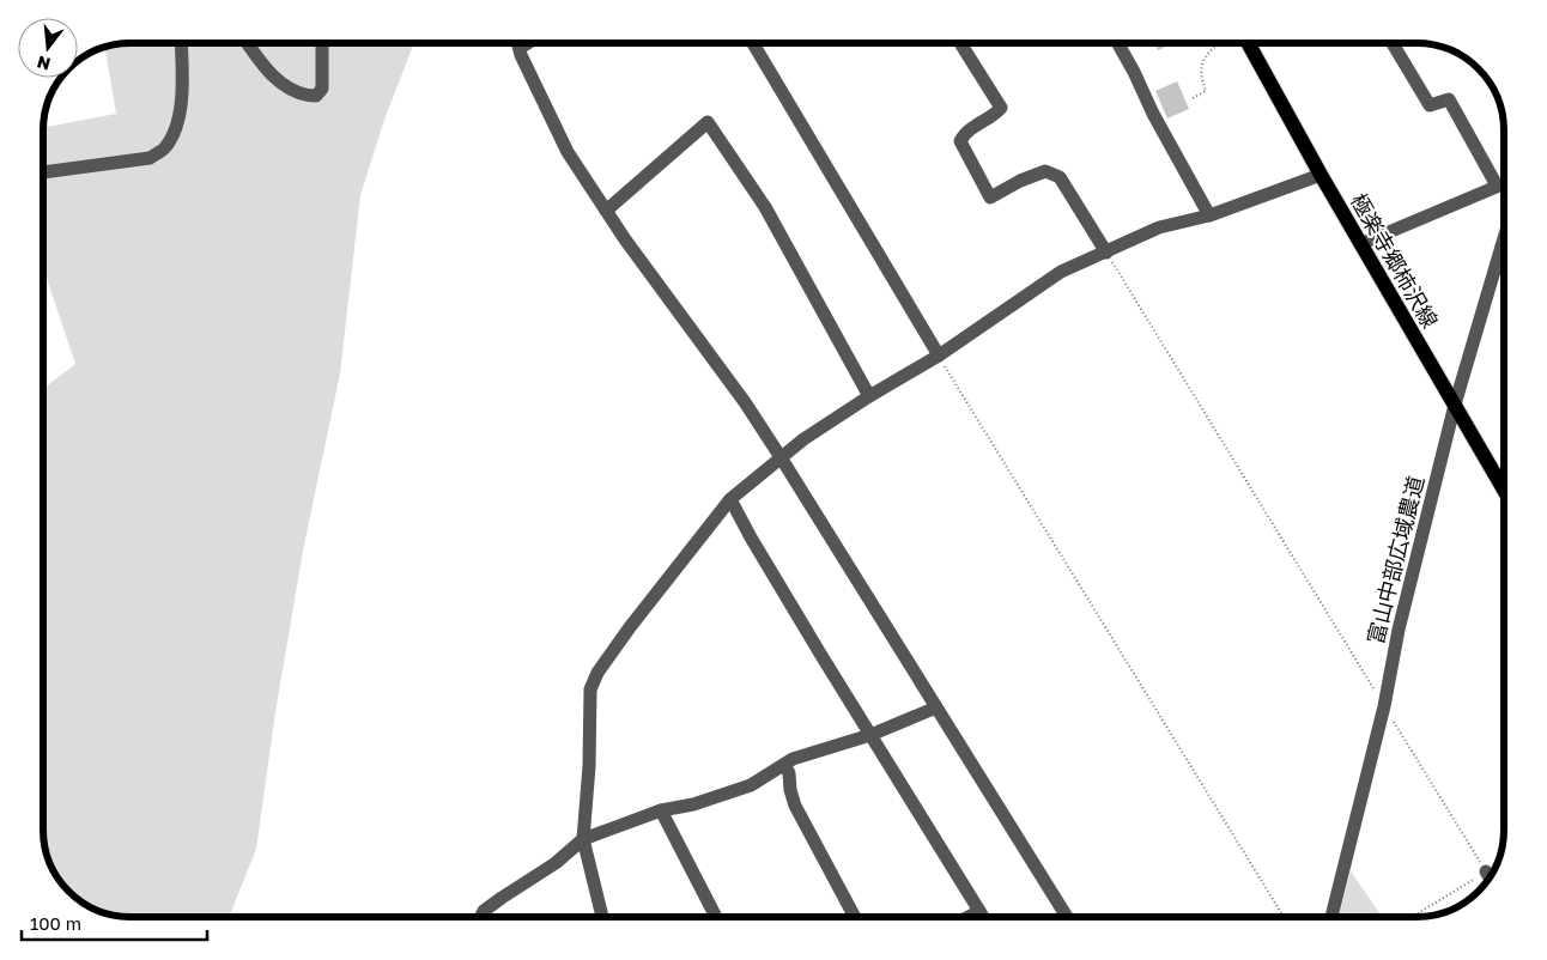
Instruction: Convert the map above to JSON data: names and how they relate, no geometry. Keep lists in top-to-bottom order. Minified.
{"streets":{"main road":["極楽寺郷柿沢線"],"street":["富山中部広域農道"]},"crossings":[["極楽寺郷柿沢線","富山中部広域農道"]],"scale_bar":"100 m","north":"bottom"}
